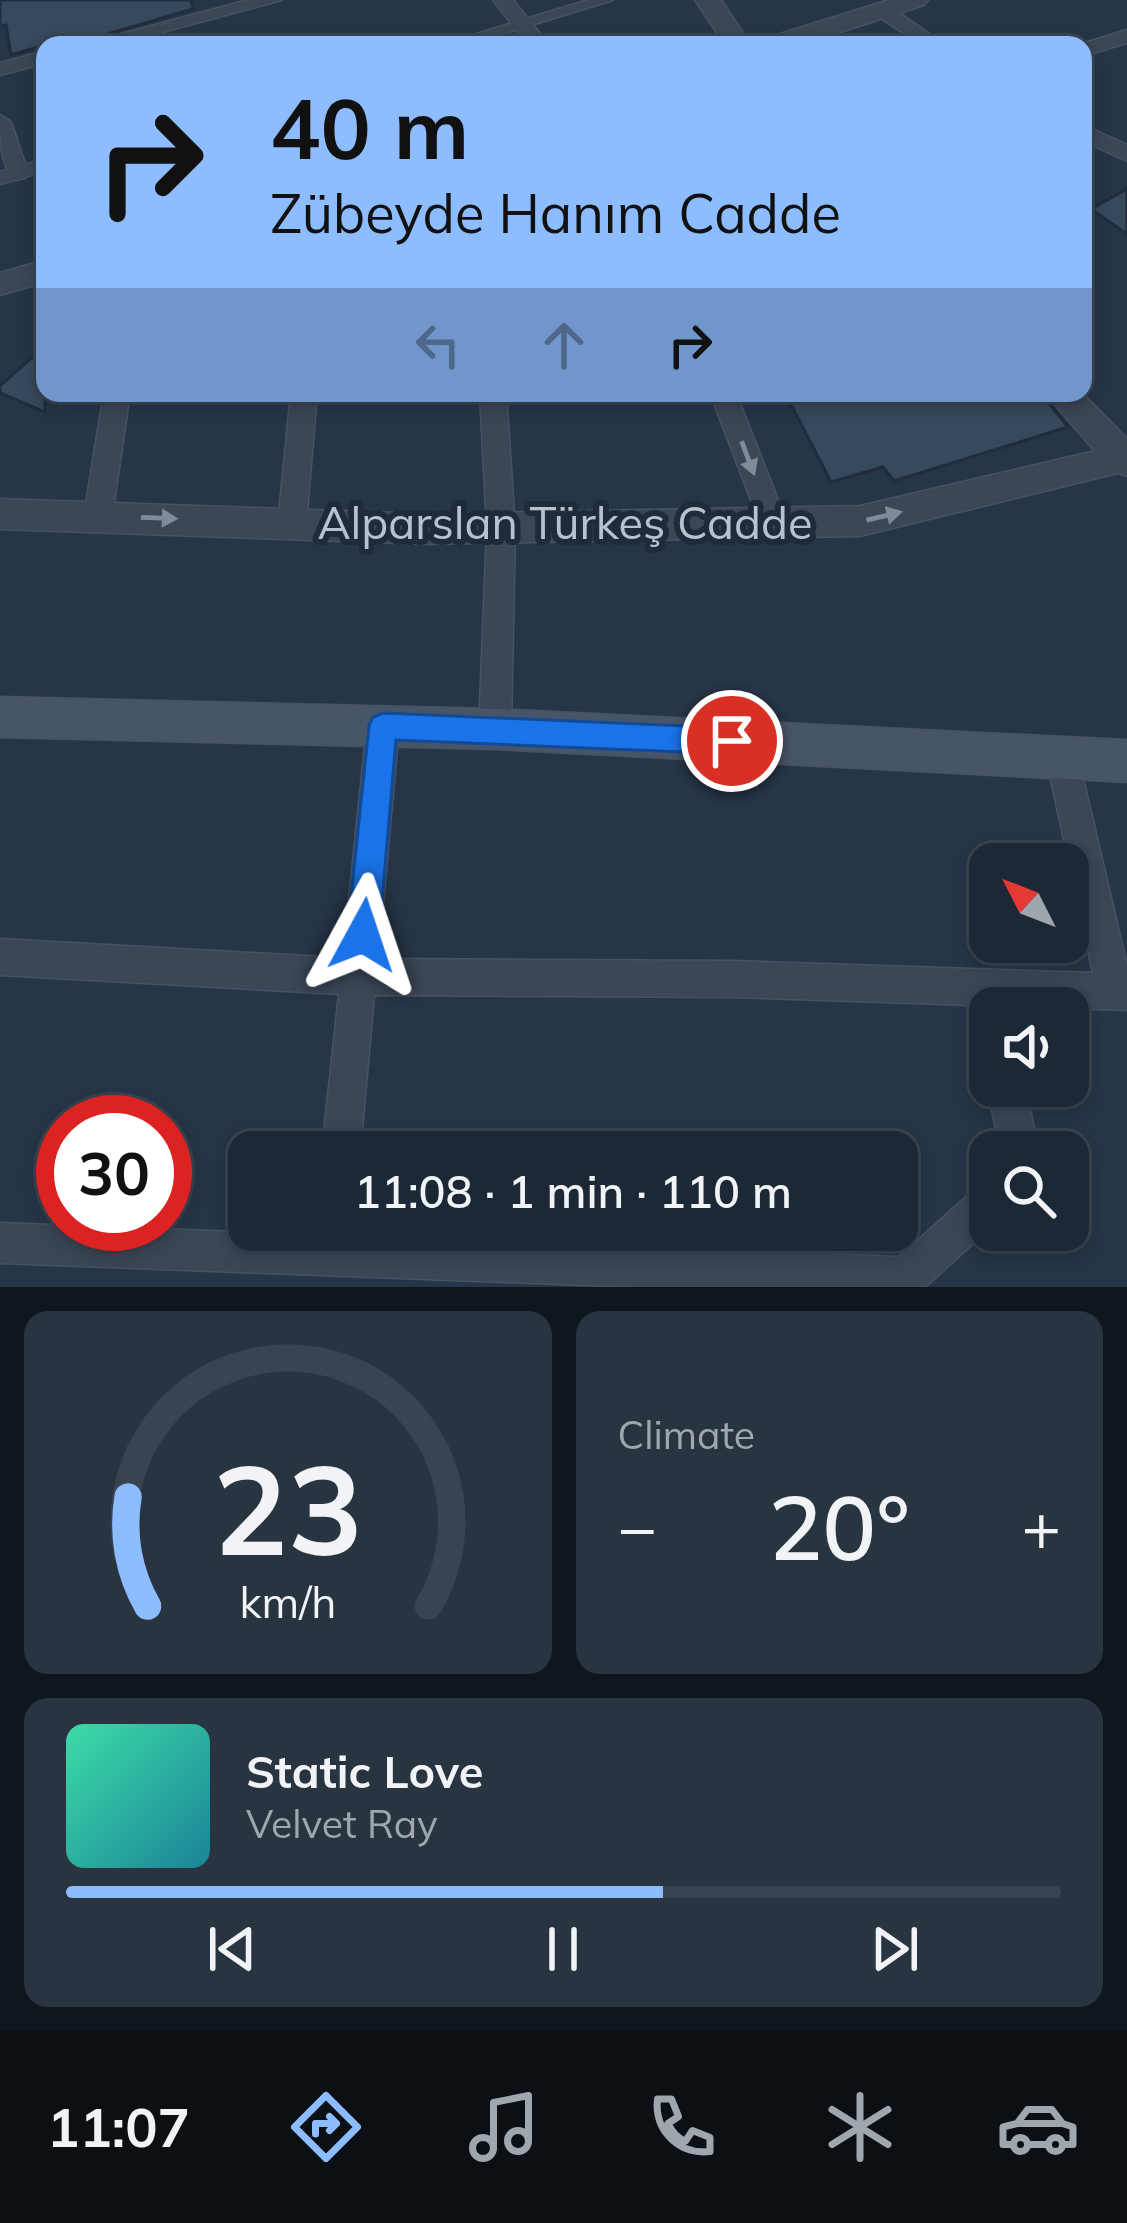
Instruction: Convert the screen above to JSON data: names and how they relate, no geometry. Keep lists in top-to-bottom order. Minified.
{"streets":{"street":["Alparslan Türkeş Cadde"]},"one_way":["Alparslan Türkeş Cadde"],"north":"top left","page":{"turn":["40 m","Zübeyde Hanım Cadde"],"limit":"30","trip":"11:08 · 1 min · 110 m","tile":"Climate","heat":["−","20°","+"],"song":["Static Love","Velvet Ray"],"tabs":"11:07","gauge":["23","km/h"]}}
